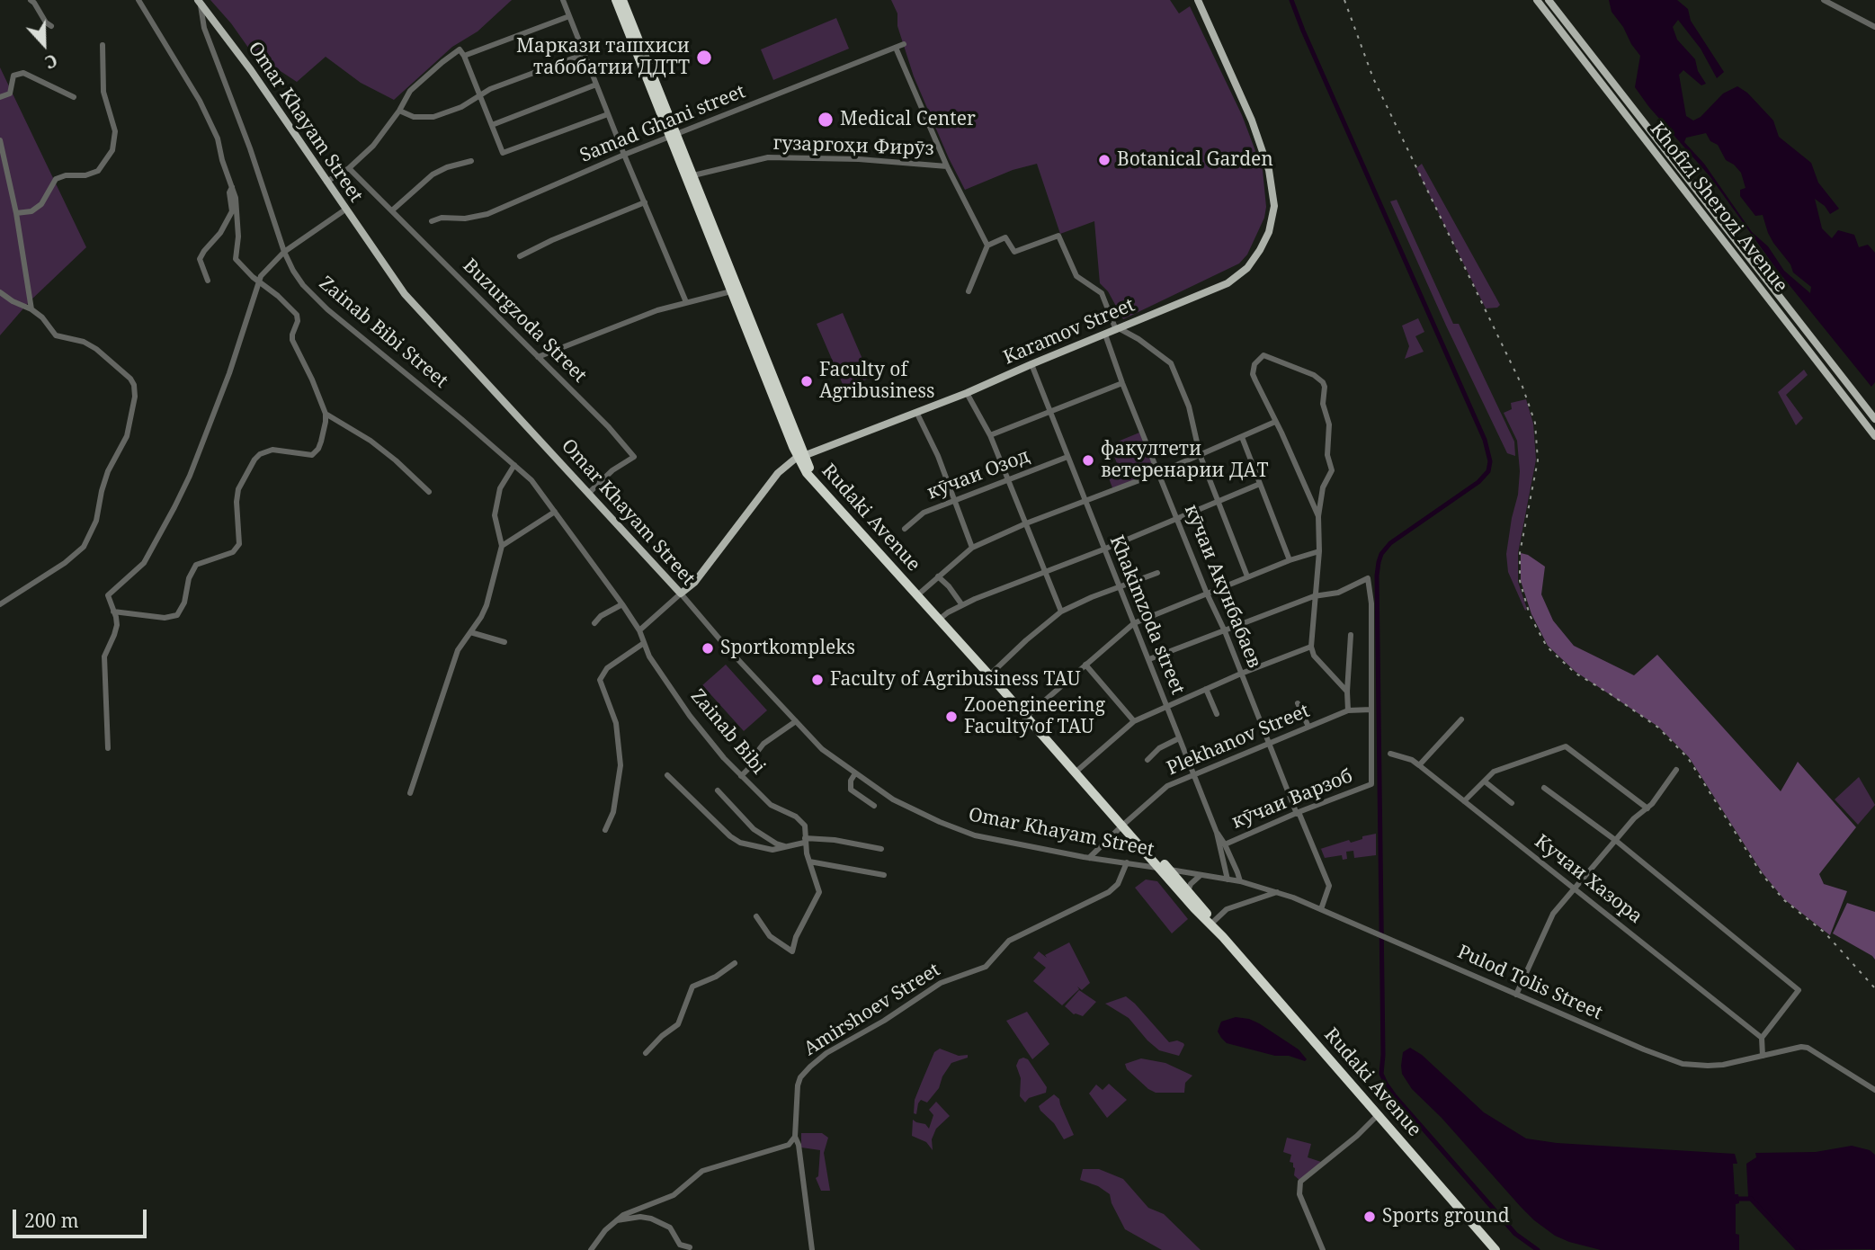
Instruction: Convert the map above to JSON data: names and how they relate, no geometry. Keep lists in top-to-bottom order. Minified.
{"streets":{"highway":["Rudaki Avenue"],"main road":["Omar Khayam Street","Khofizi Sherozi Avenue","Karamov Street"],"street":["Samad Ghani street","гузаргоҳи Фирӯз","Buzurgzoda Street","Zainab Bibi Street","кӯчаи Озод","кӯчаи Акунбабаев","Khakimzoda street","Zainab Bibi","Plekhanov Street","кӯчаи Варзоб","Кучаи Хазора","Pulod Tolis Street","Amirshoev Street"]},"crossings":[["Omar Khayam Street","Buzurgzoda Street"],["Omar Khayam Street","Karamov Street"],["Omar Khayam Street","Zainab Bibi Street"],["Omar Khayam Street","Rudaki Avenue"],["Omar Khayam Street","Plekhanov Street"],["Omar Khayam Street","Pulod Tolis Street"],["Omar Khayam Street","Amirshoev Street"],["Samad Ghani street","Rudaki Avenue"],["гузаргоҳи Фирӯз","Rudaki Avenue"],["Karamov Street","Rudaki Avenue"],["Karamov Street","кӯчаи Акунбабаев"],["Karamov Street","Khakimzoda street"],["Zainab Bibi Street","Zainab Bibi"],["кӯчаи Озод","Khakimzoda street"],["Rudaki Avenue","Plekhanov Street"],["Rudaki Avenue","Pulod Tolis Street"],["кӯчаи Акунбабаев","Plekhanov Street"],["кӯчаи Акунбабаев","кӯчаи Варзоб"],["кӯчаи Акунбабаев","Pulod Tolis Street"],["Khakimzoda street","Plekhanov Street"],["Khakimzoda street","Pulod Tolis Street"]],"places":["Маркази ташхиси табобатии ДДТТ","Medical Center","Botanical Garden","Faculty of Agribusiness","факултети ветеренарии ДАТ","Sportkompleks","Faculty of Agribusiness TAU","Zooengineering Faculty of TAU","Sports ground"],"scale_bar":"200 m","north":"bottom"}
